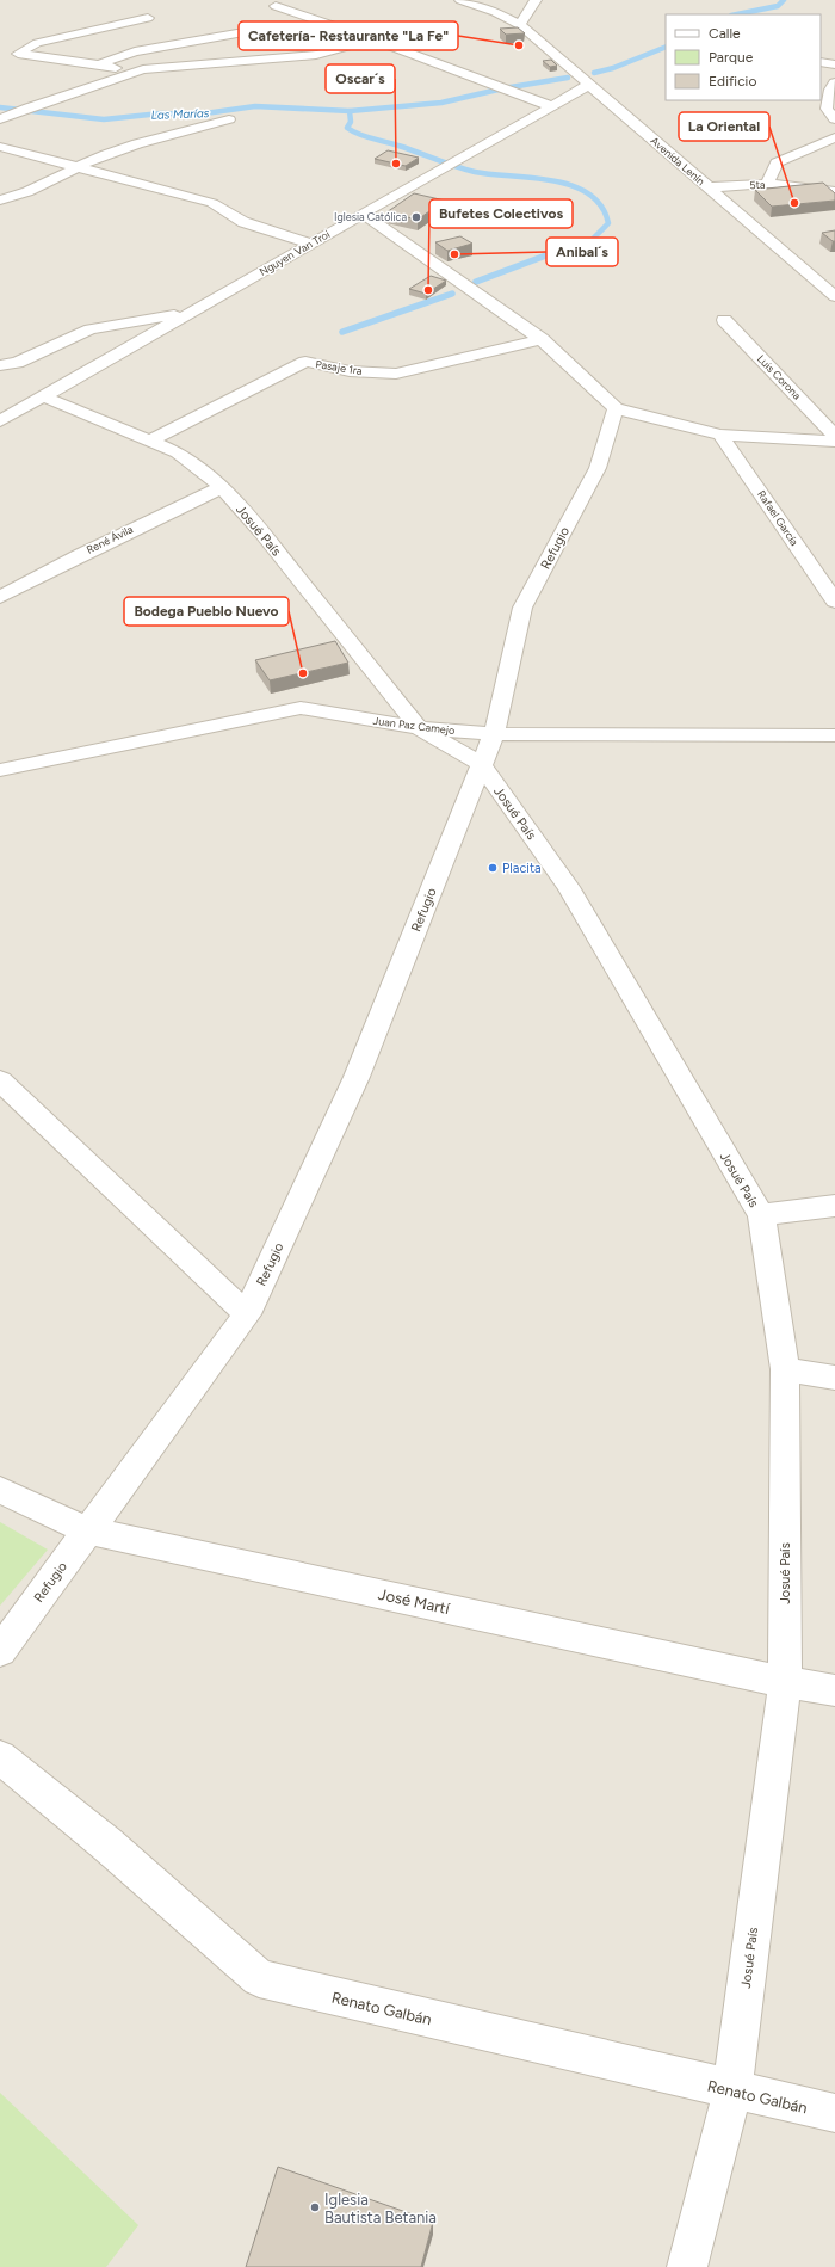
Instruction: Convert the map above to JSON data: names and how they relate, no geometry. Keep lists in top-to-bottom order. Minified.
{"streets":{"street":["Avenida Lenín","5ta","Nguyen Van Troi","Pasaje 1ra","Luis Corona","Rafael García","Josué País","René Ávila","Refugio","Juan Paz Camejo","José Martí","Renato Galbán"]},"crossings":[["Avenida Lenín","5ta"],["Avenida Lenín","Nguyen Van Troi"],["Nguyen Van Troi","Josué País"],["Pasaje 1ra","Josué País"],["Josué País","René Ávila"],["Josué País","Refugio"],["Josué País","Juan Paz Camejo"],["Josué País","José Martí"],["Josué País","Renato Galbán"],["Refugio","Juan Paz Camejo"],["Refugio","José Martí"]],"water":["Las Marías"],"places":["Cafetería- Restaurante \"La Fe\"","Oscar´s","La Oriental","Iglesia Católica","Anibal´s","Bufetes Colectivos","Bodega Pueblo Nuevo","Placita","Iglesia Bautista Betania"],"legend":["Calle","Parque","Edificio"]}
